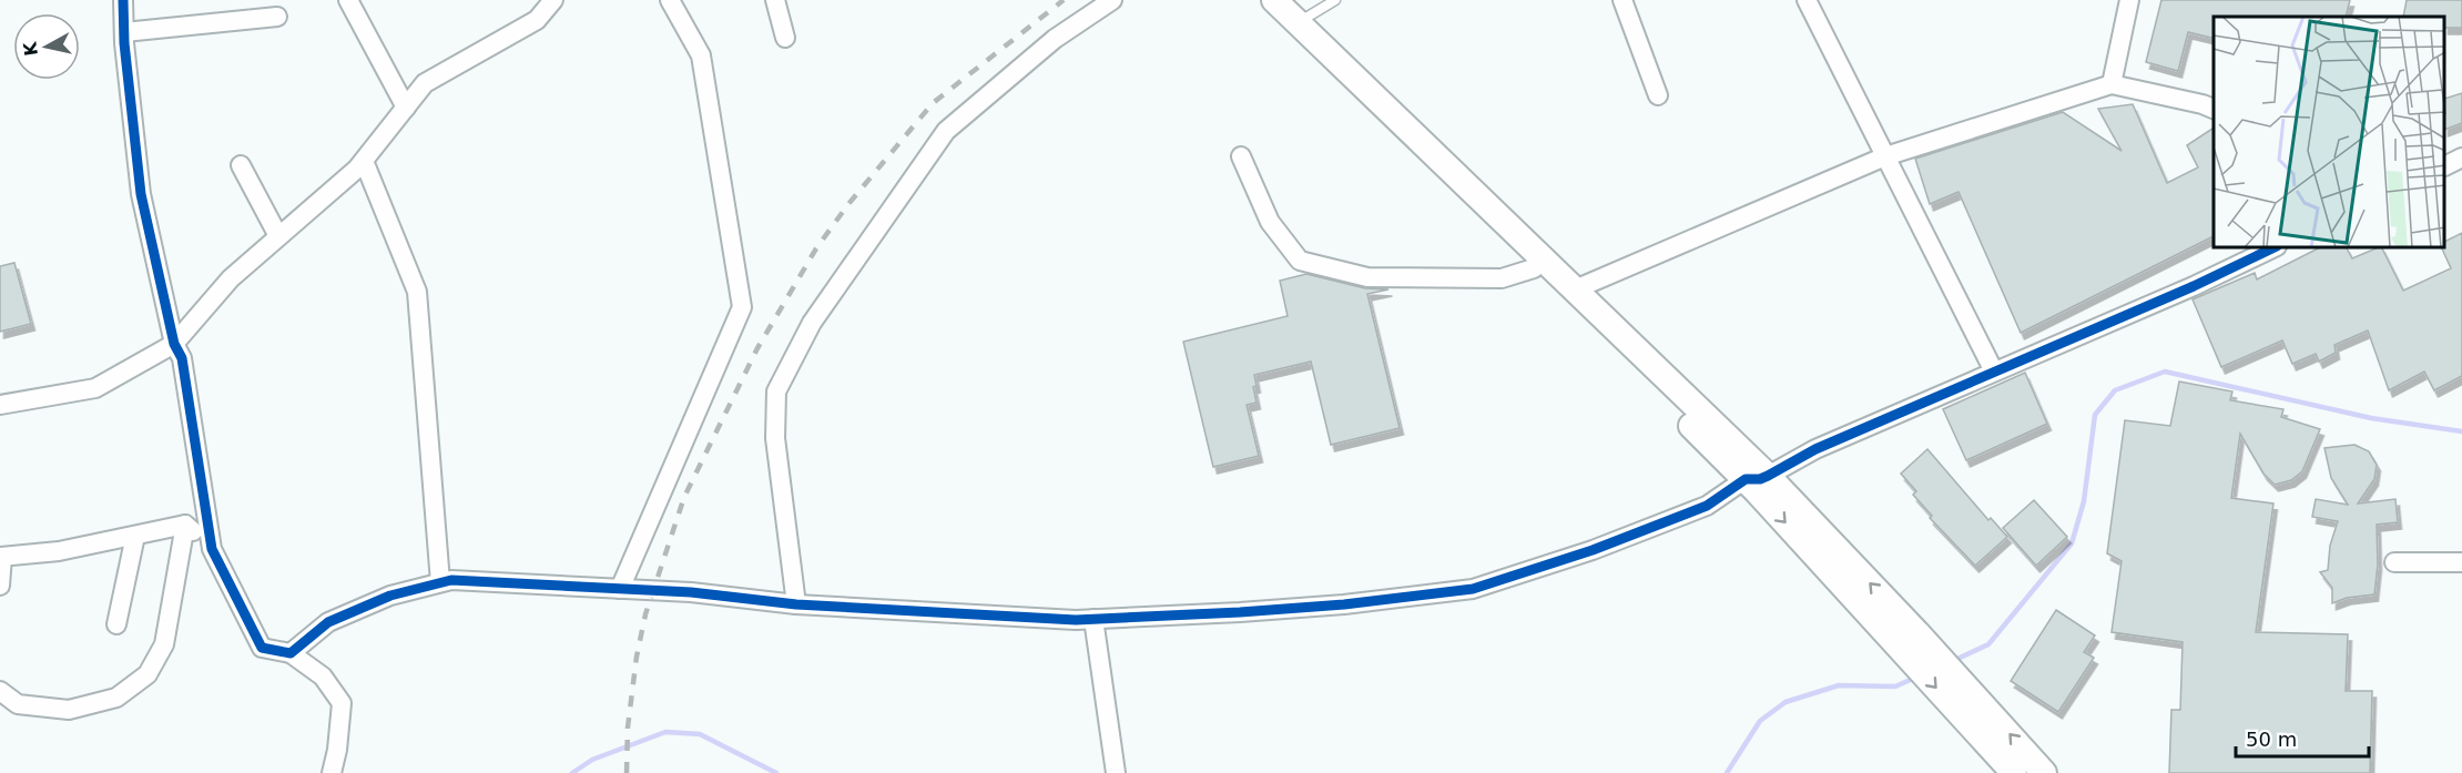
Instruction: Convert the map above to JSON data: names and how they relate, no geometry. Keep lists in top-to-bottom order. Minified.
{"scale_bar":"50 m","north":"left"}
